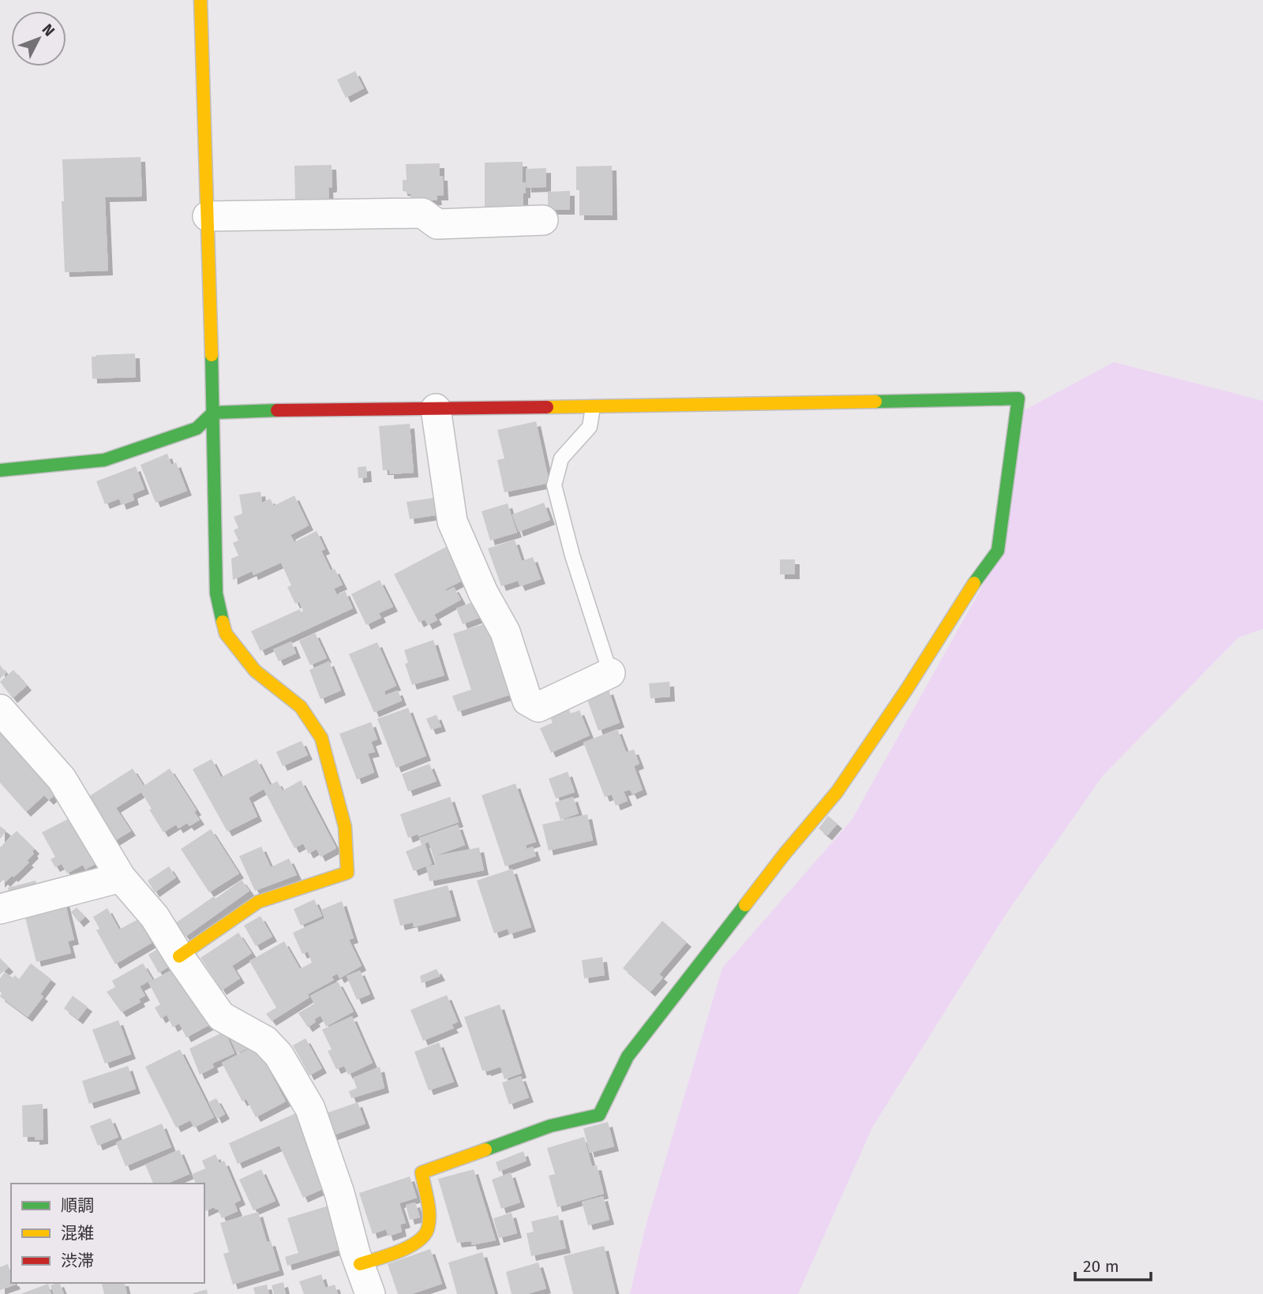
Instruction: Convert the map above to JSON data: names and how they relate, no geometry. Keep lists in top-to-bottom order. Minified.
{"legend":["順調","混雑","渋滞"],"scale_bar":"20 m","north":"top right"}
